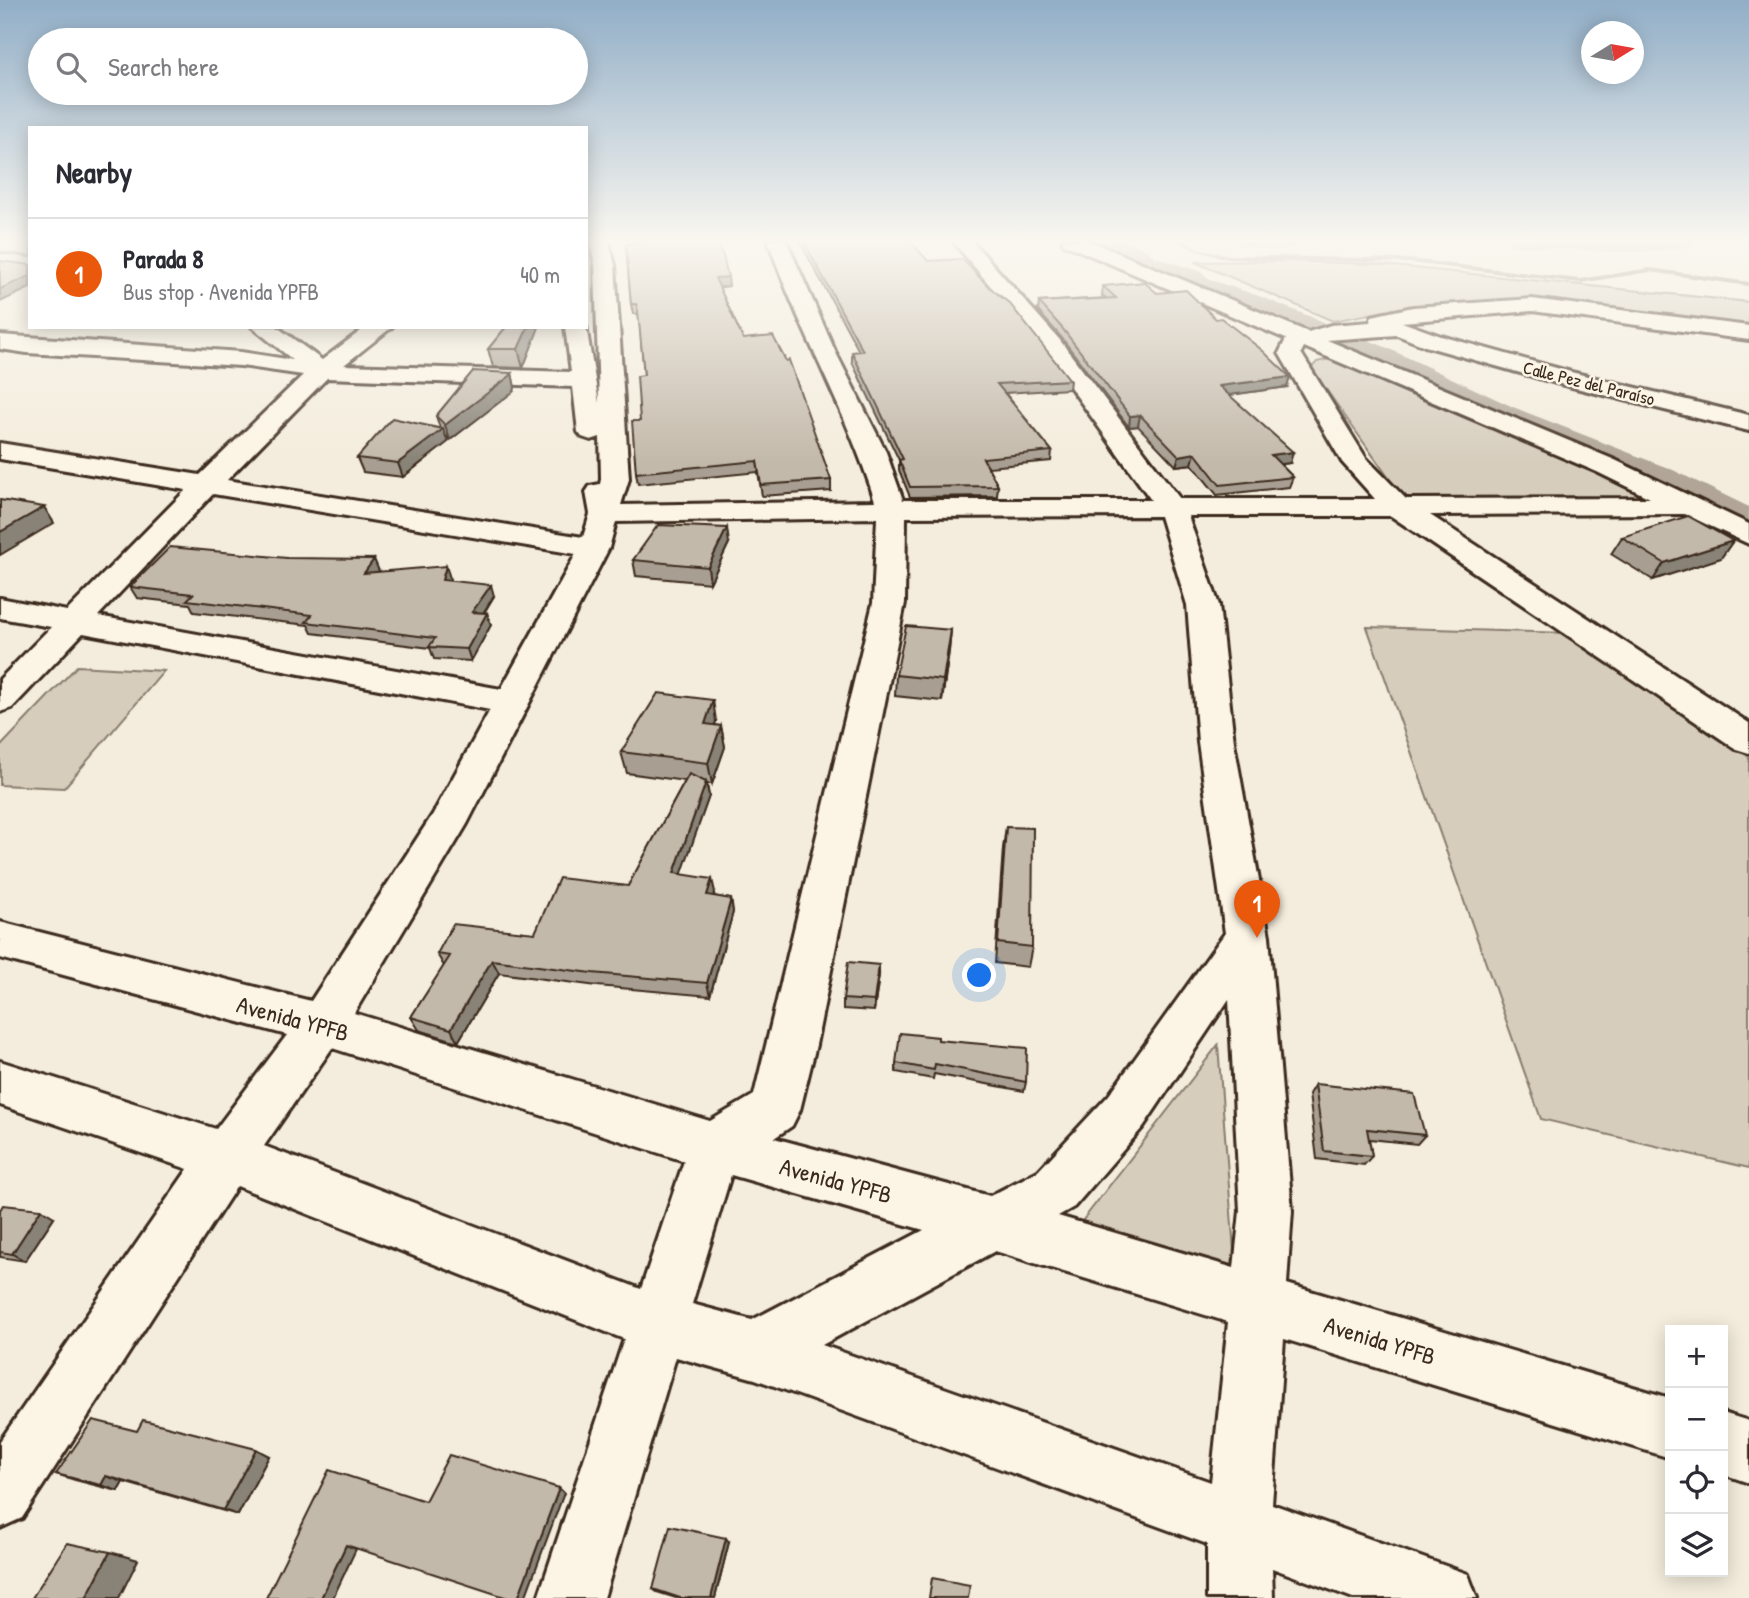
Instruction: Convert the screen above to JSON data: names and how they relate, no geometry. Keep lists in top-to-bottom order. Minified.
{"streets":{"street":["Calle Pez del Paraíso","Avenida YPFB"]},"north":"right","page":{"search":"Search here","heading":"Nearby","list":[{"mark":"1","name":"Parada 8","note":"Bus stop · Avenida YPFB","value":"40 m"}],"pins":"1","map_buttons":["+","−"]}}
